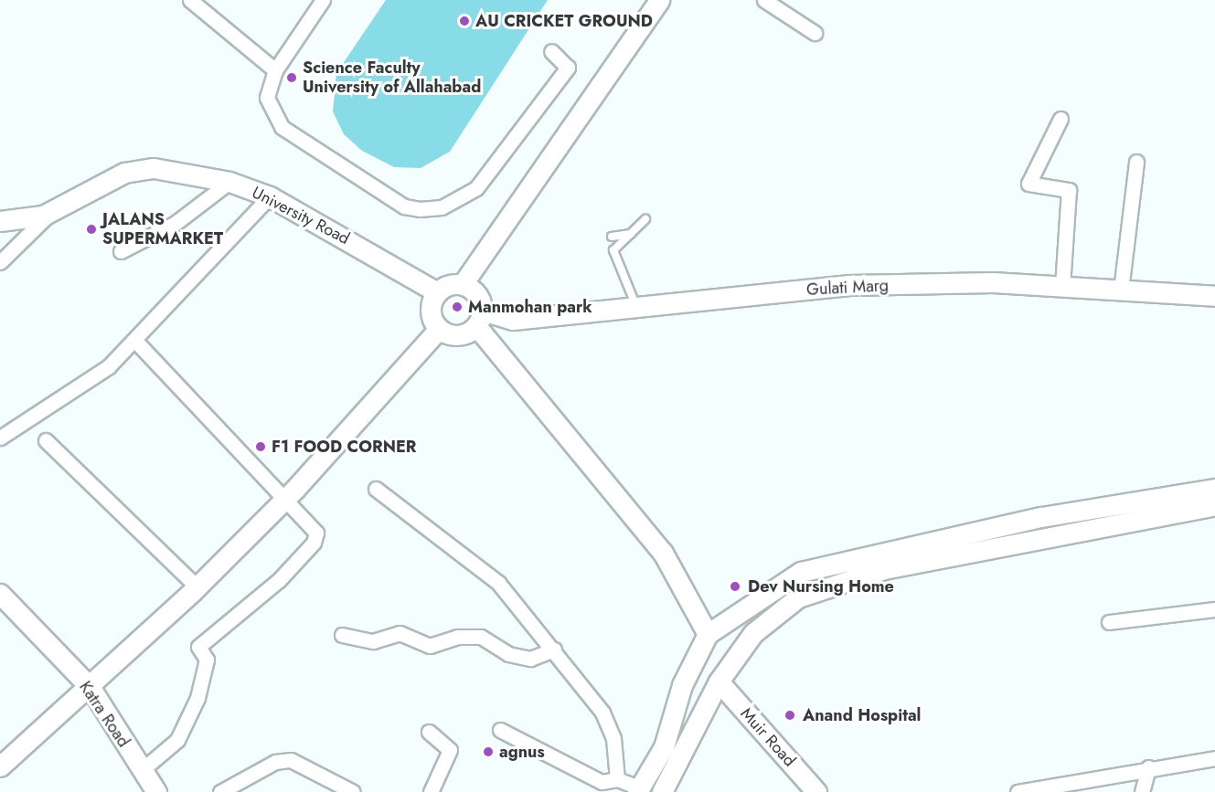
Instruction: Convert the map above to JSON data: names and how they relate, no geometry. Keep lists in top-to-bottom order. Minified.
{"streets":{"main road":["University Road","Gulati Marg","Katra Road","Muir Road"]},"crossings":[["University Road","Gulati Marg"]],"places":["AU CRICKET GROUND","Science Faculty University of Allahabad","JALANS SUPERMARKET","Manmohan park","F1 FOOD CORNER","Dev Nursing Home","Anand Hospital","agnus"]}
